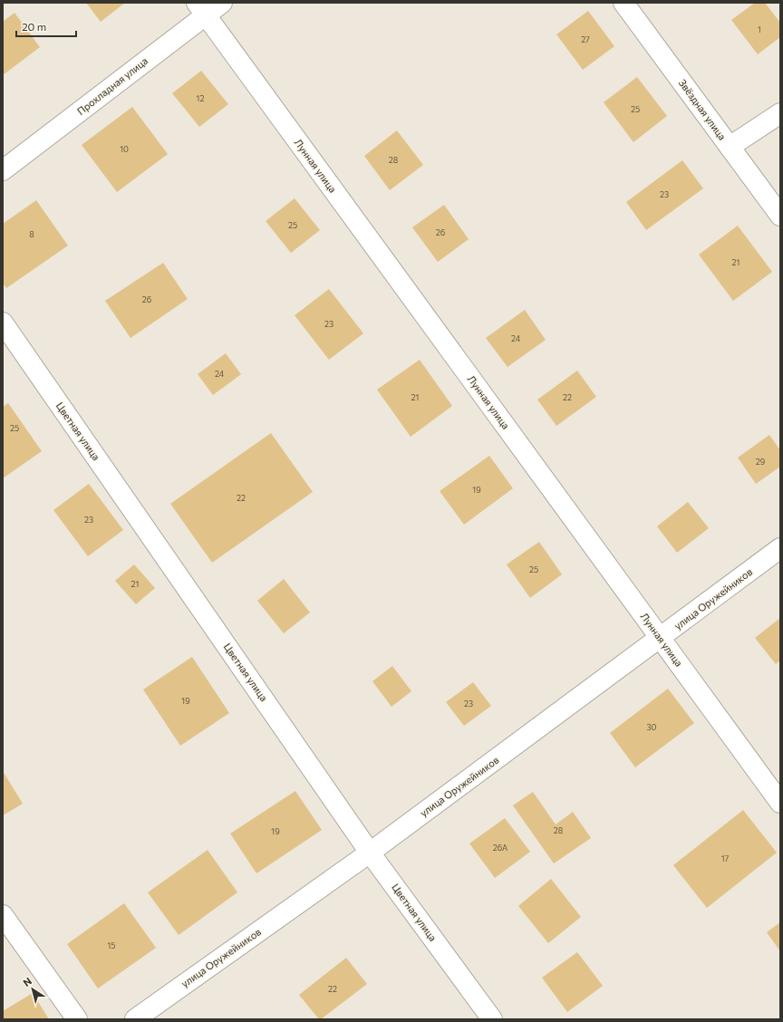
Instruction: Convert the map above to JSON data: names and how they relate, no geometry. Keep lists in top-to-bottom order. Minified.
{"streets":{"street":["Прохладная улица","Звёздная улица","Лунная улица","Цветная улица","улица Оружейников"]},"crossings":[["Прохладная улица","Лунная улица"],["Лунная улица","улица Оружейников"],["Цветная улица","улица Оружейников"]],"house_numbers":["1","27","12","25","10","28","23","25","26","8","21","26","23","24","24","21","22","25","29","19","22","23","25","21","19","23","30","28","19","26А","17","15","22"],"scale_bar":"20 m","north":"top left"}
